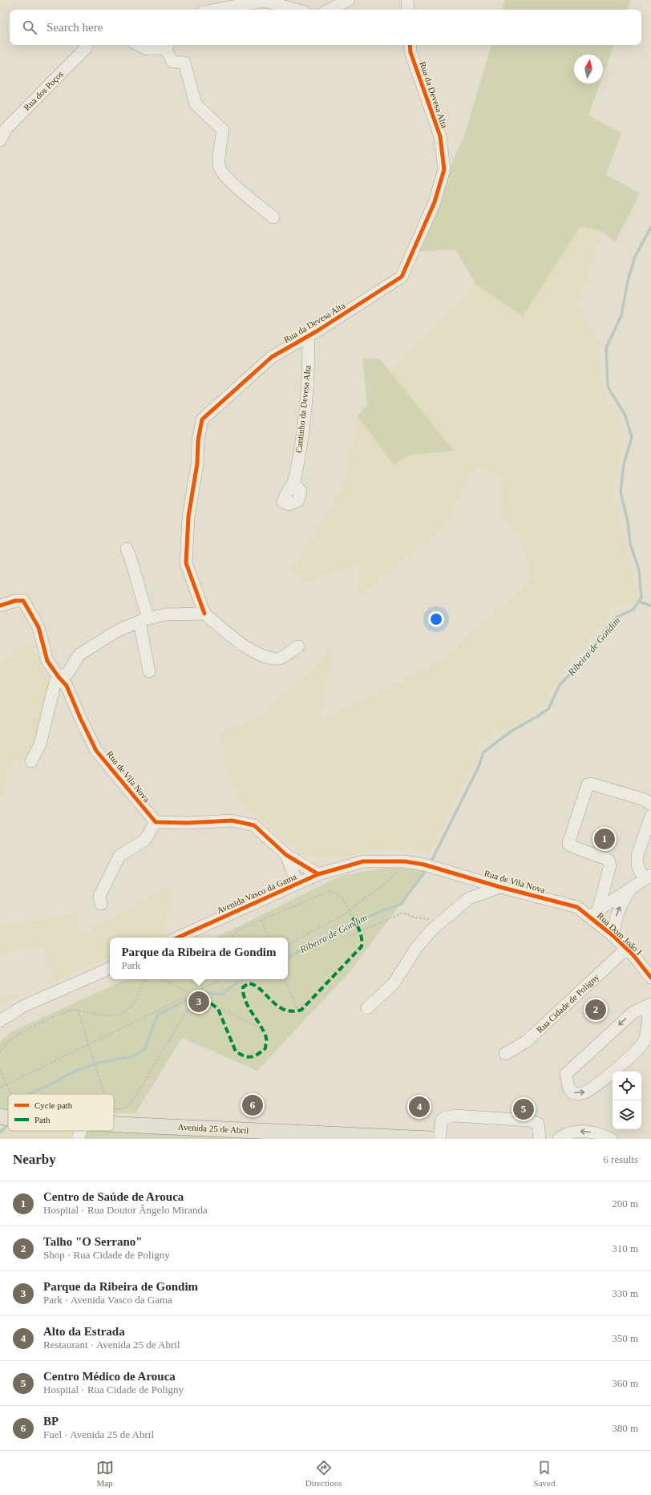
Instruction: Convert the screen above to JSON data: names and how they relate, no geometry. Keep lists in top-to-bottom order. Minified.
{"streets":{"main road":["Avenida 25 de Abril"],"street":["Rua dos Poços","Rua da Devesa Alta","Cantinho da Devesa Alta","Rua de Vila Nova","Avenida Vasco da Gama","Rua Dom João I","Rua Cidade de Poligny"]},"crossings":[["Rua da Devesa Alta","Cantinho da Devesa Alta"],["Rua de Vila Nova","Avenida Vasco da Gama"],["Rua de Vila Nova","Rua Dom João I"],["Rua Dom João I","Rua Cidade de Poligny"]],"water":["Ribeira de Gondim"],"legend":["Cycle path","Path"],"north":"top","page":{"search":"Search here","pins":["1","3","2","6","4","5"],"popup":["Parque da Ribeira de Gondim","Park"],"heading":["Nearby","6 results"],"list":[{"mark":"1","name":"Centro de Saúde de Arouca","note":"Hospital · Rua Doutor Ângelo Miranda","value":"200 m"},{"mark":"2","name":"Talho \"O Serrano\"","note":"Shop · Rua Cidade de Poligny","value":"310 m"},{"mark":"3","name":"Parque da Ribeira de Gondim","note":"Park · Avenida Vasco da Gama","value":"330 m"},{"mark":"4","name":"Alto da Estrada","note":"Restaurant · Avenida 25 de Abril","value":"350 m"},{"mark":"5","name":"Centro Médico de Arouca","note":"Hospital · Rua Cidade de Poligny","value":"360 m"},{"mark":"6","name":"BP","note":"Fuel · Avenida 25 de Abril","value":"380 m"}],"nav":["Map","Directions","Saved"]}}
